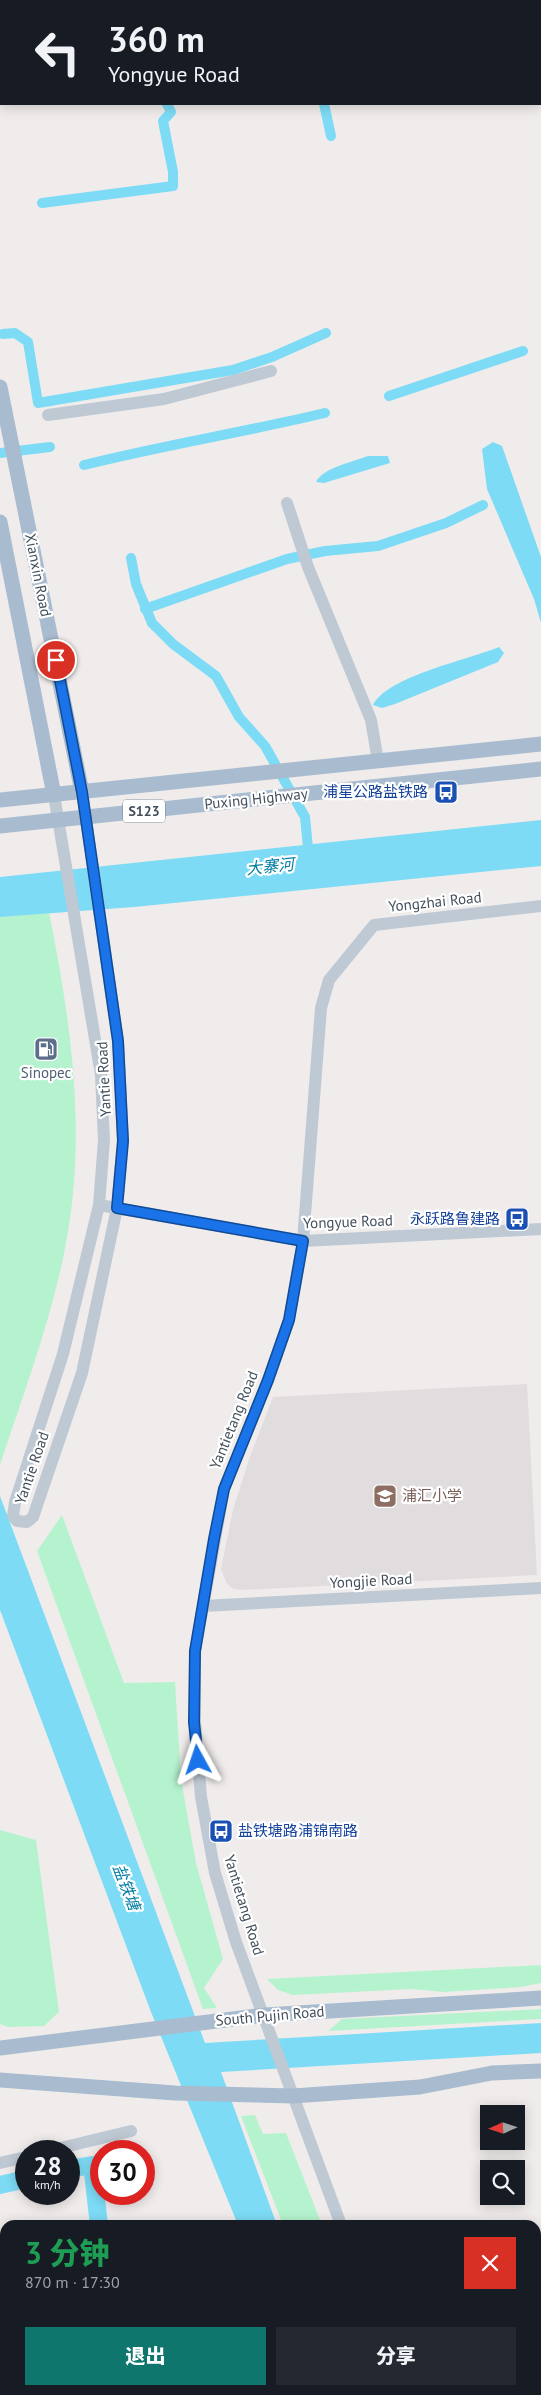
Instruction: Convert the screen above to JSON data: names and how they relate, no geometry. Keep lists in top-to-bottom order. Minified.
{"streets":{"main road":["Xianxin Road","Puxing Highway","S123","South Pujin Road"],"street":["Yongzhai Road","Yantie Road","Yongyue Road","Yantietang Road","Yongjie Road"]},"crossings":[["Xianxin Road","Puxing Highway"],["Xianxin Road","Yantie Road"],["Puxing Highway","Yantie Road"],["Yongzhai Road","Yantietang Road"],["Yantie Road","Yongyue Road"],["Yongyue Road","Yantietang Road"],["Yantietang Road","Yongjie Road"],["Yantietang Road","South Pujin Road"]],"water":["大寨河","盐铁塘"],"places":{"bus stop":["浦星公路盐铁路","永跃路鲁建路","盐铁塘路浦锦南路"],"fuel station":["Sinopec"],"school or university":["浦汇小学"]},"north":"left","page":{"turn":["360 m","Yongyue Road"],"speed":"28 km/h","limit":"30","heading":["3 分钟","870 m · 17:30"],"buttons":["退出","分享"]}}
